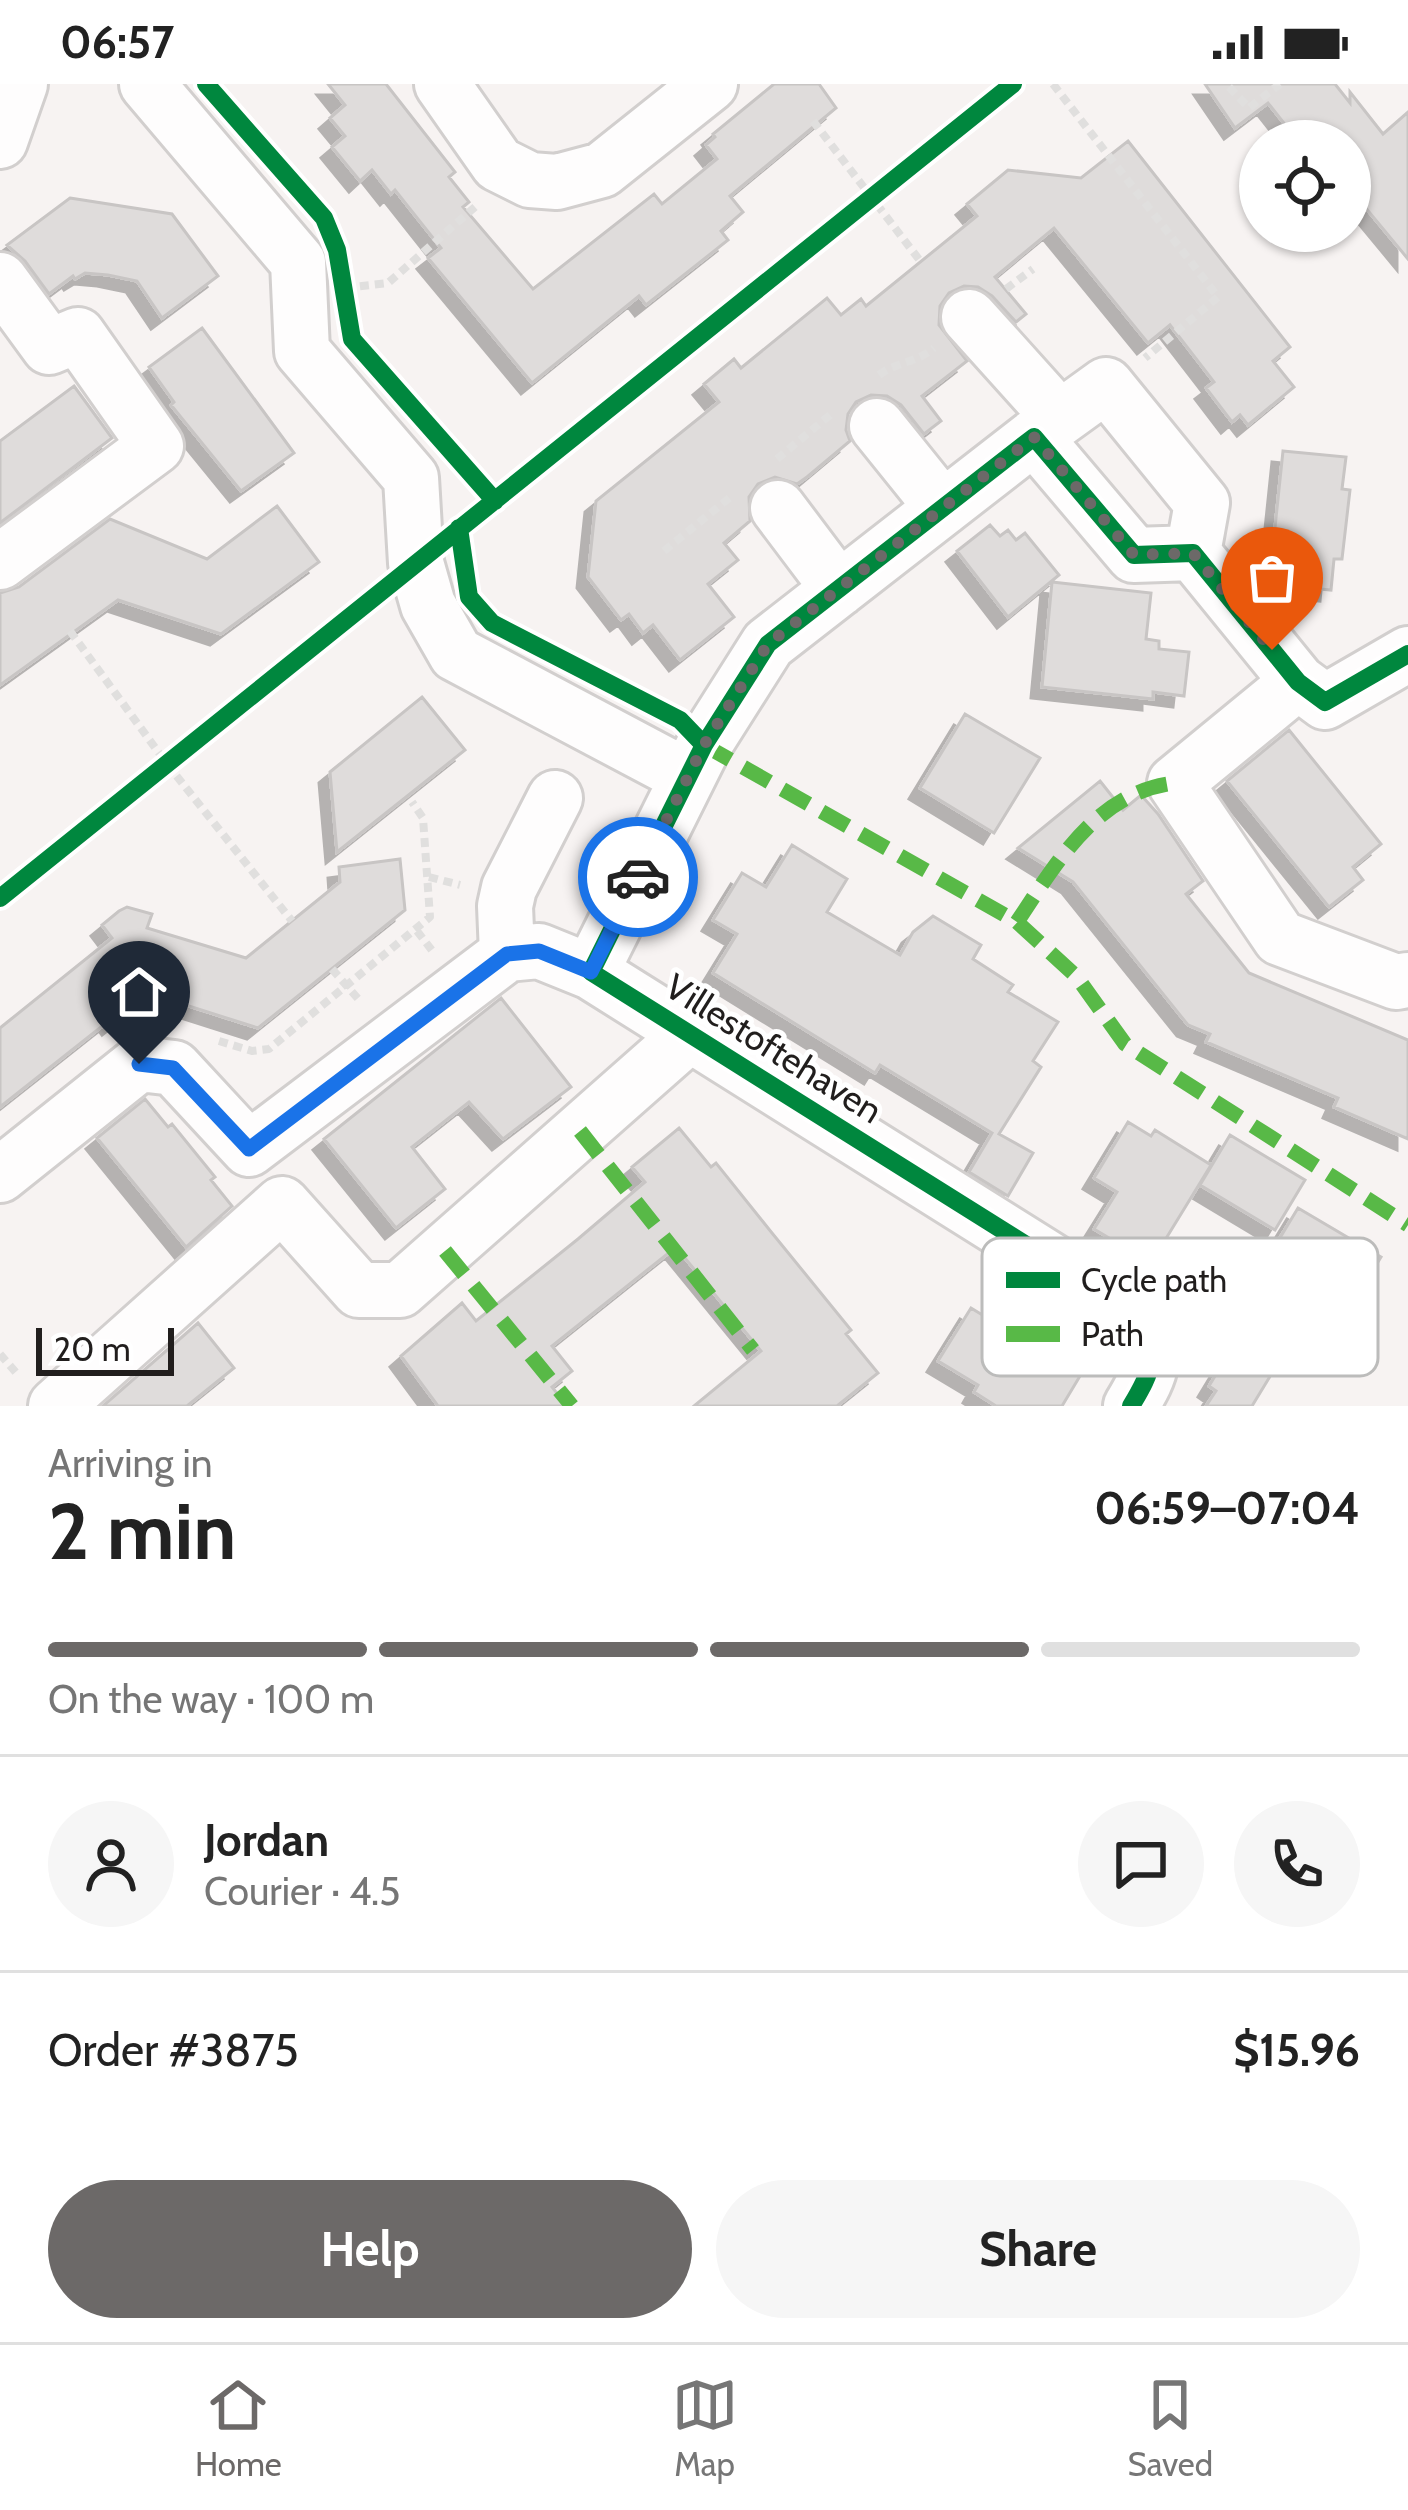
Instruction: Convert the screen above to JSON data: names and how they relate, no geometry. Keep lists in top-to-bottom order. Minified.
{"streets":{"street":["Villestoftehaven"]},"legend":["Cycle path","Path"],"scale_bar":"20 m","page":{"status":"06:57","scale":"20 m","heading":["2 min","Arriving in","06:59–07:04"],"panel":["Jordan","Courier · 4.5","Order #3875","$15.96"],"bar":"On the way · 100 m","buttons":["Help","Share"],"tabs":["Home","Map","Saved"]}}
